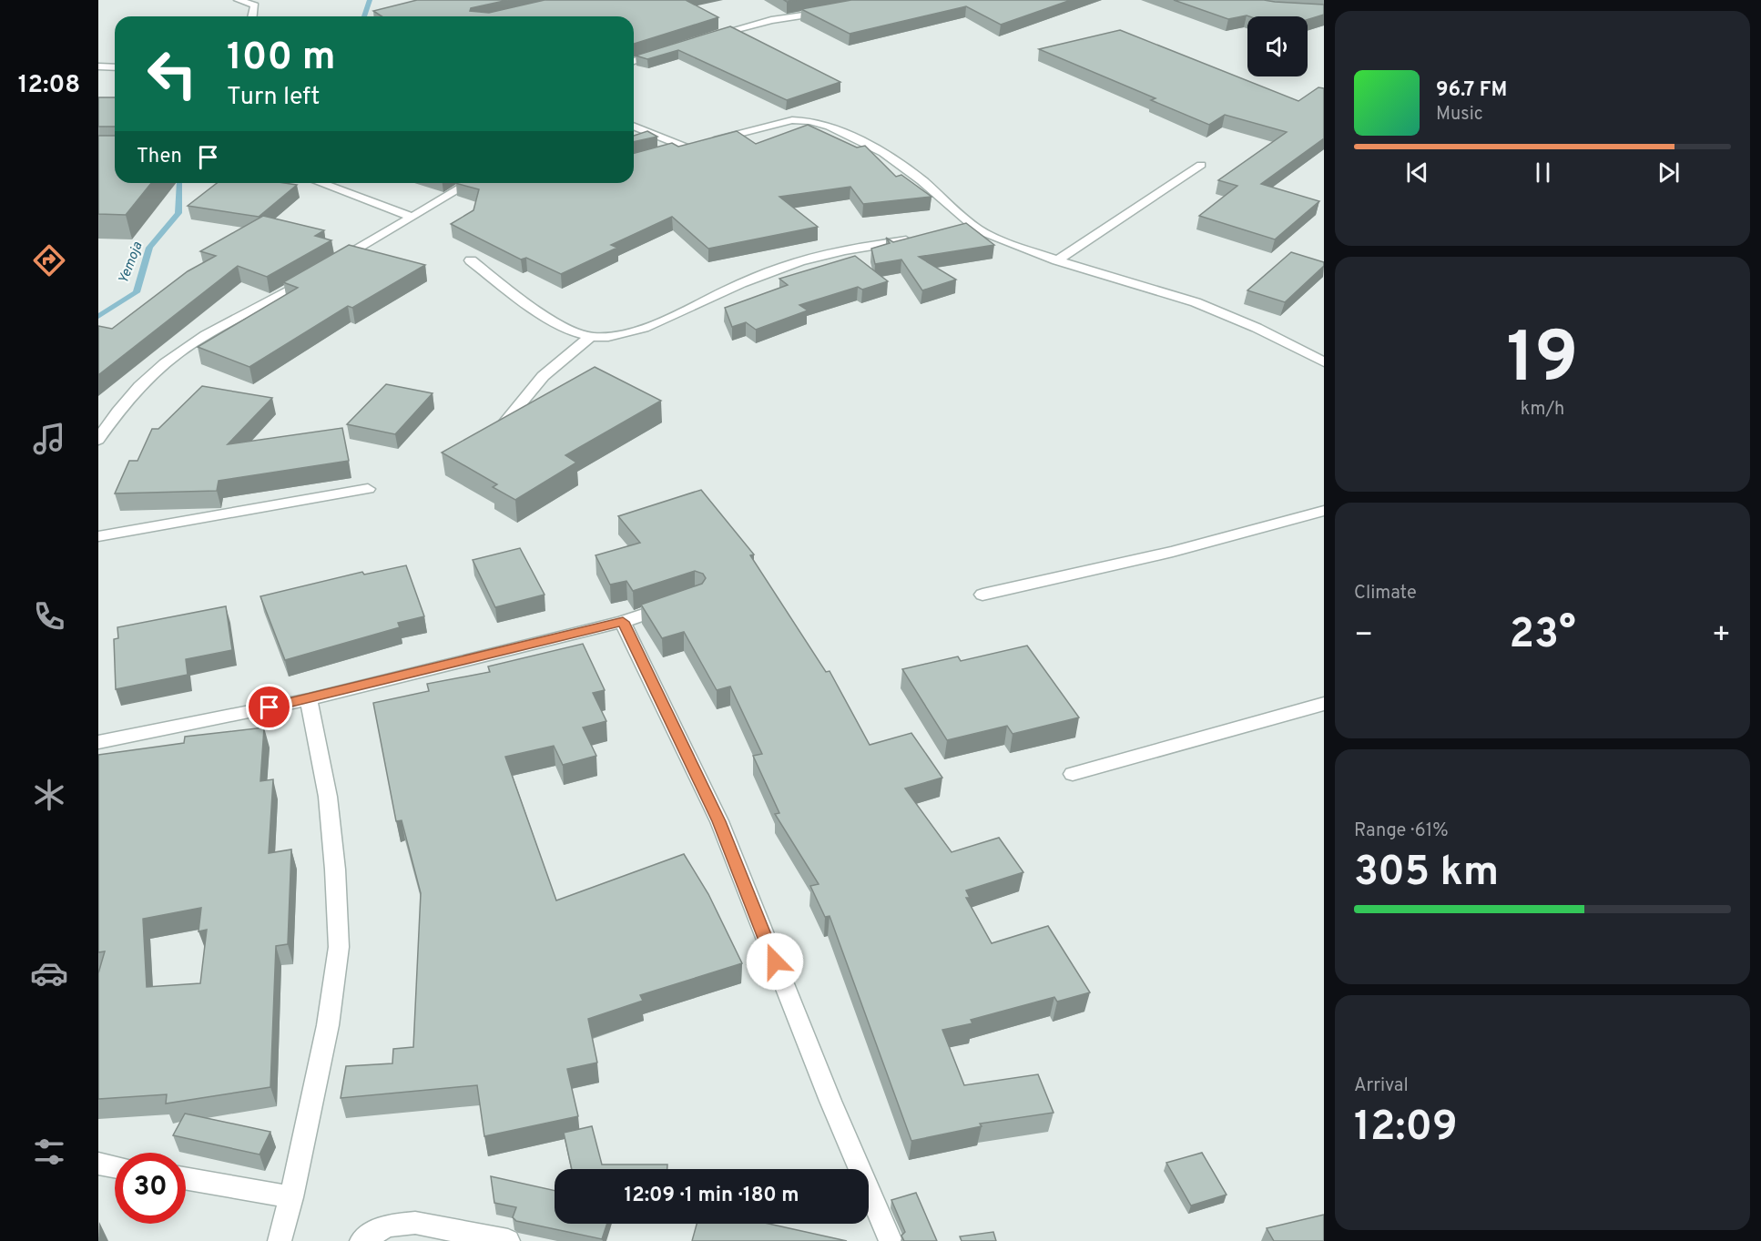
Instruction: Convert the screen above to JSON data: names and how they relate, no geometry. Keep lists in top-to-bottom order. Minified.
{"water":["Yemoja"],"page":{"tabs":"12:08","turn":["100 m","Turn left"],"song":["96.7 FM","Music"],"then":"Then","tile":[["19","km/h"],"Climate",["Range · 61%","305 km"],["Arrival","12:09"]],"heat":["−","23°","+"],"limit":"30","trip":"12:09 · 1 min · 180 m"}}
